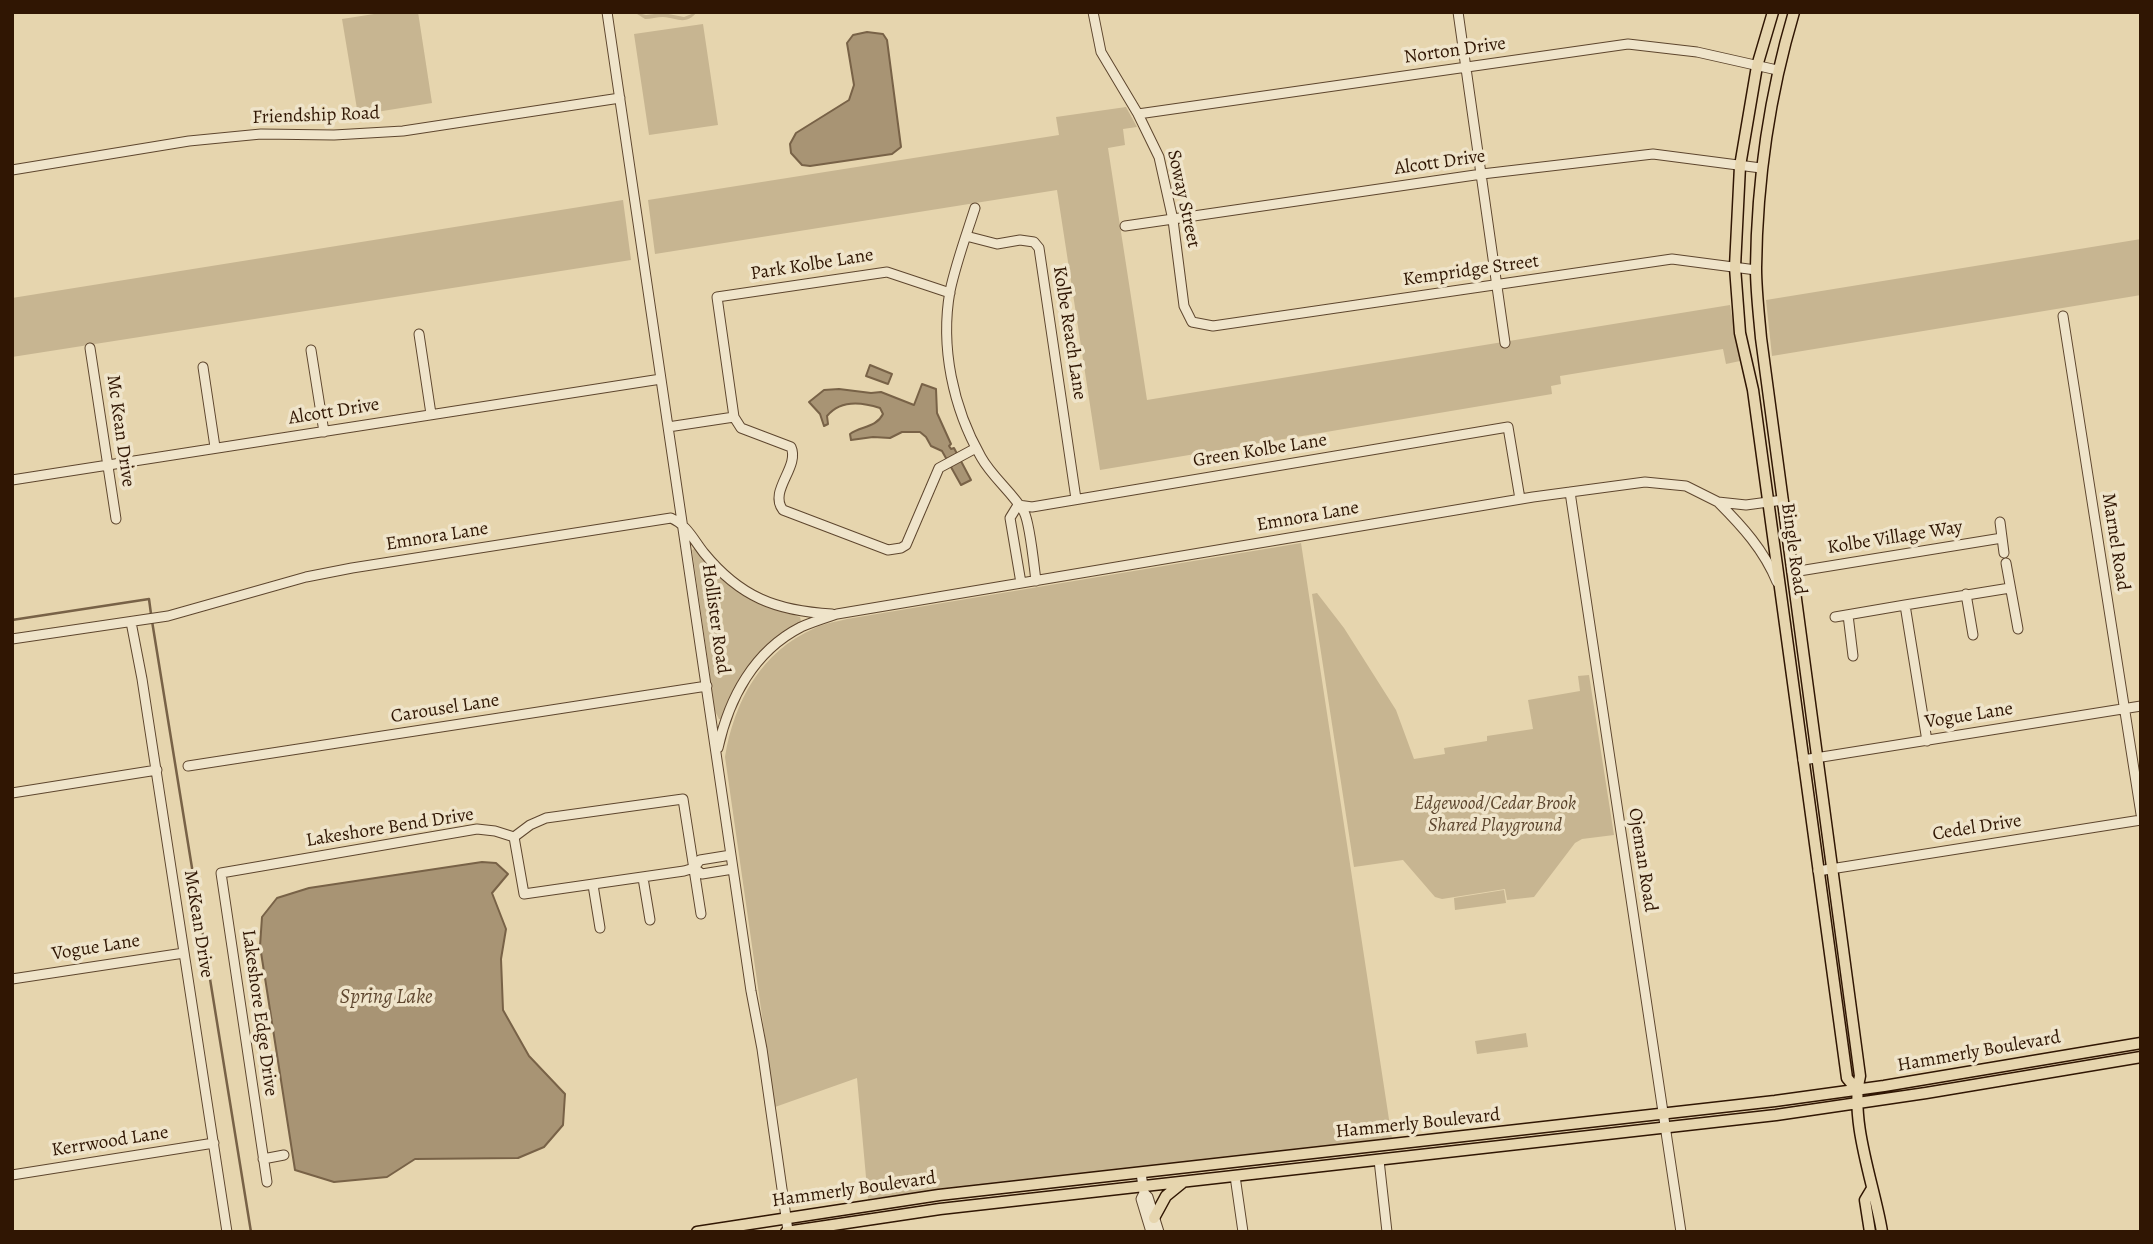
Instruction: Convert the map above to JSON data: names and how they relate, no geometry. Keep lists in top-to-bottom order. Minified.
{"streets":{"main road":["Bingle Road","Hammerly Boulevard"],"street":["Norton Drive","Friendship Road","Alcott Drive","Soway Street","Park Kolbe Lane","Kempridge Street","Kolbe Reach Lane","Mc Kean Drive","Green Kolbe Lane","Emnora Lane","Kolbe Village Way","Marnel Road","Hollister Road","Carousel Lane","Vogue Lane","Lakeshore Bend Drive","Cedel Drive","Ojeman Road","McKean Drive","Lakeshore Edge Drive","Kerrwood Lane"]},"crossings":[["Norton Drive","Soway Street"],["Norton Drive","Bingle Road"],["Friendship Road","Hollister Road"],["Alcott Drive","Soway Street"],["Alcott Drive","Mc Kean Drive"],["Alcott Drive","Bingle Road"],["Alcott Drive","Hollister Road"],["Soway Street","Kempridge Street"],["Kempridge Street","Bingle Road"],["Kolbe Reach Lane","Green Kolbe Lane"],["Green Kolbe Lane","Emnora Lane"],["Emnora Lane","Bingle Road"],["Emnora Lane","Hollister Road"],["Emnora Lane","Ojeman Road"],["Emnora Lane","McKean Drive"],["Kolbe Village Way","Bingle Road"],["Marnel Road","Vogue Lane"],["Bingle Road","Vogue Lane"],["Bingle Road","Cedel Drive"],["Bingle Road","Hammerly Boulevard"],["Hollister Road","Carousel Lane"],["Hollister Road","Hammerly Boulevard"],["Vogue Lane","McKean Drive"],["Lakeshore Bend Drive","Lakeshore Edge Drive"],["Ojeman Road","Hammerly Boulevard"],["McKean Drive","Kerrwood Lane"]],"water":["Spring Lake"],"parks":["Edgewood/Cedar Brook Shared Playground"]}
